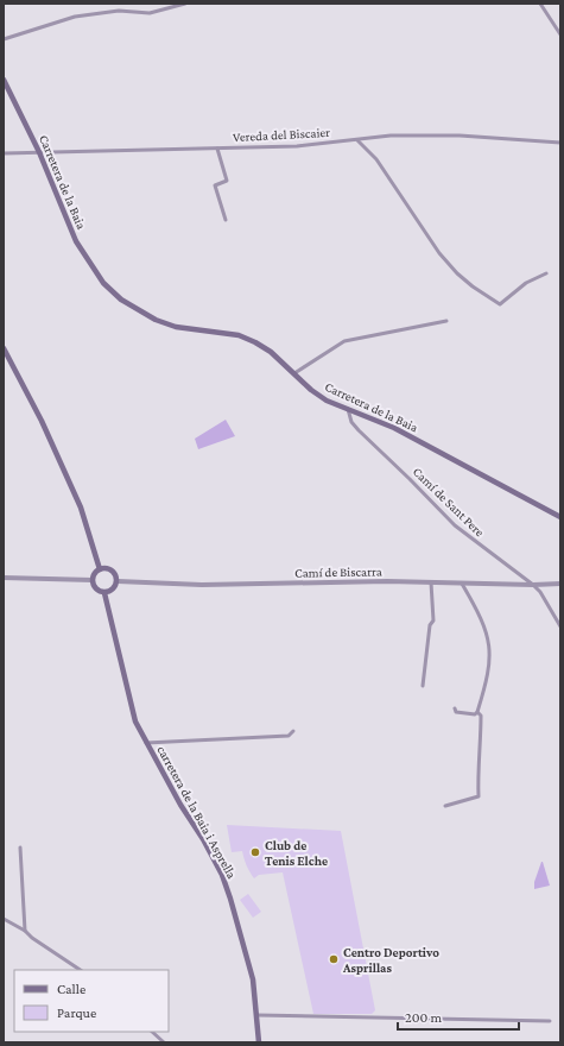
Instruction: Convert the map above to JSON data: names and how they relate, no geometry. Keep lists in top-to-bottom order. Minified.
{"streets":{"main road":["Carretera de la Baia","carretera de la Baia i Asprella"],"street":["Vereda del Biscaier","Camí de Sant Pere","Camí de Biscarra"]},"crossings":[["Vereda del Biscaier","Carretera de la Baia"],["Carretera de la Baia","Camí de Sant Pere"],["Camí de Sant Pere","Camí de Biscarra"],["Camí de Biscarra","carretera de la Baia i Asprella"]],"places":["Club de Tenis Elche","Centro Deportivo Asprillas"],"legend":["Calle","Parque"],"scale_bar":"200 m"}
